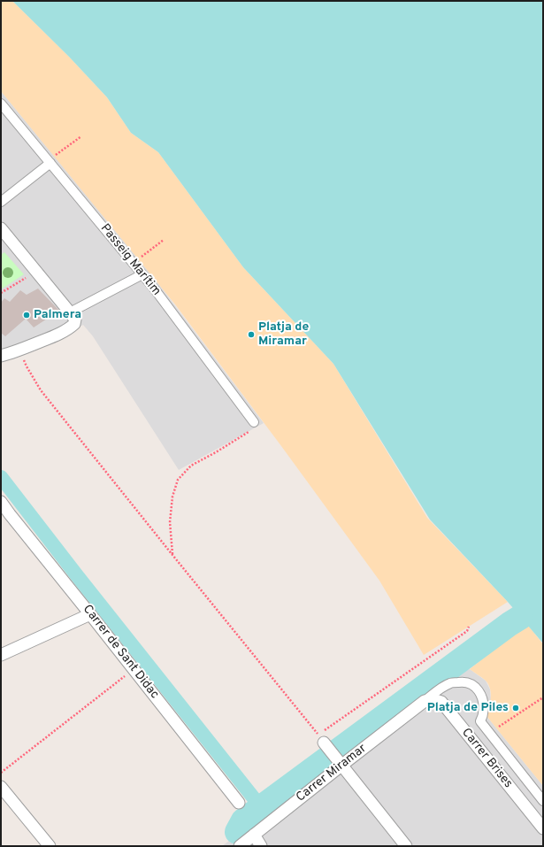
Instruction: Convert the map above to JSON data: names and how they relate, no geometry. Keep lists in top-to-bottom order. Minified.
{"streets":{"street":["Passeig Marítim","Carrer de Sant Didac","Carrer Brises","Carrer Miramar"]},"crossings":[["Carrer Brises","Carrer Miramar"]],"places":["Palmera","Platja de Miramar","Platja de Piles"]}
